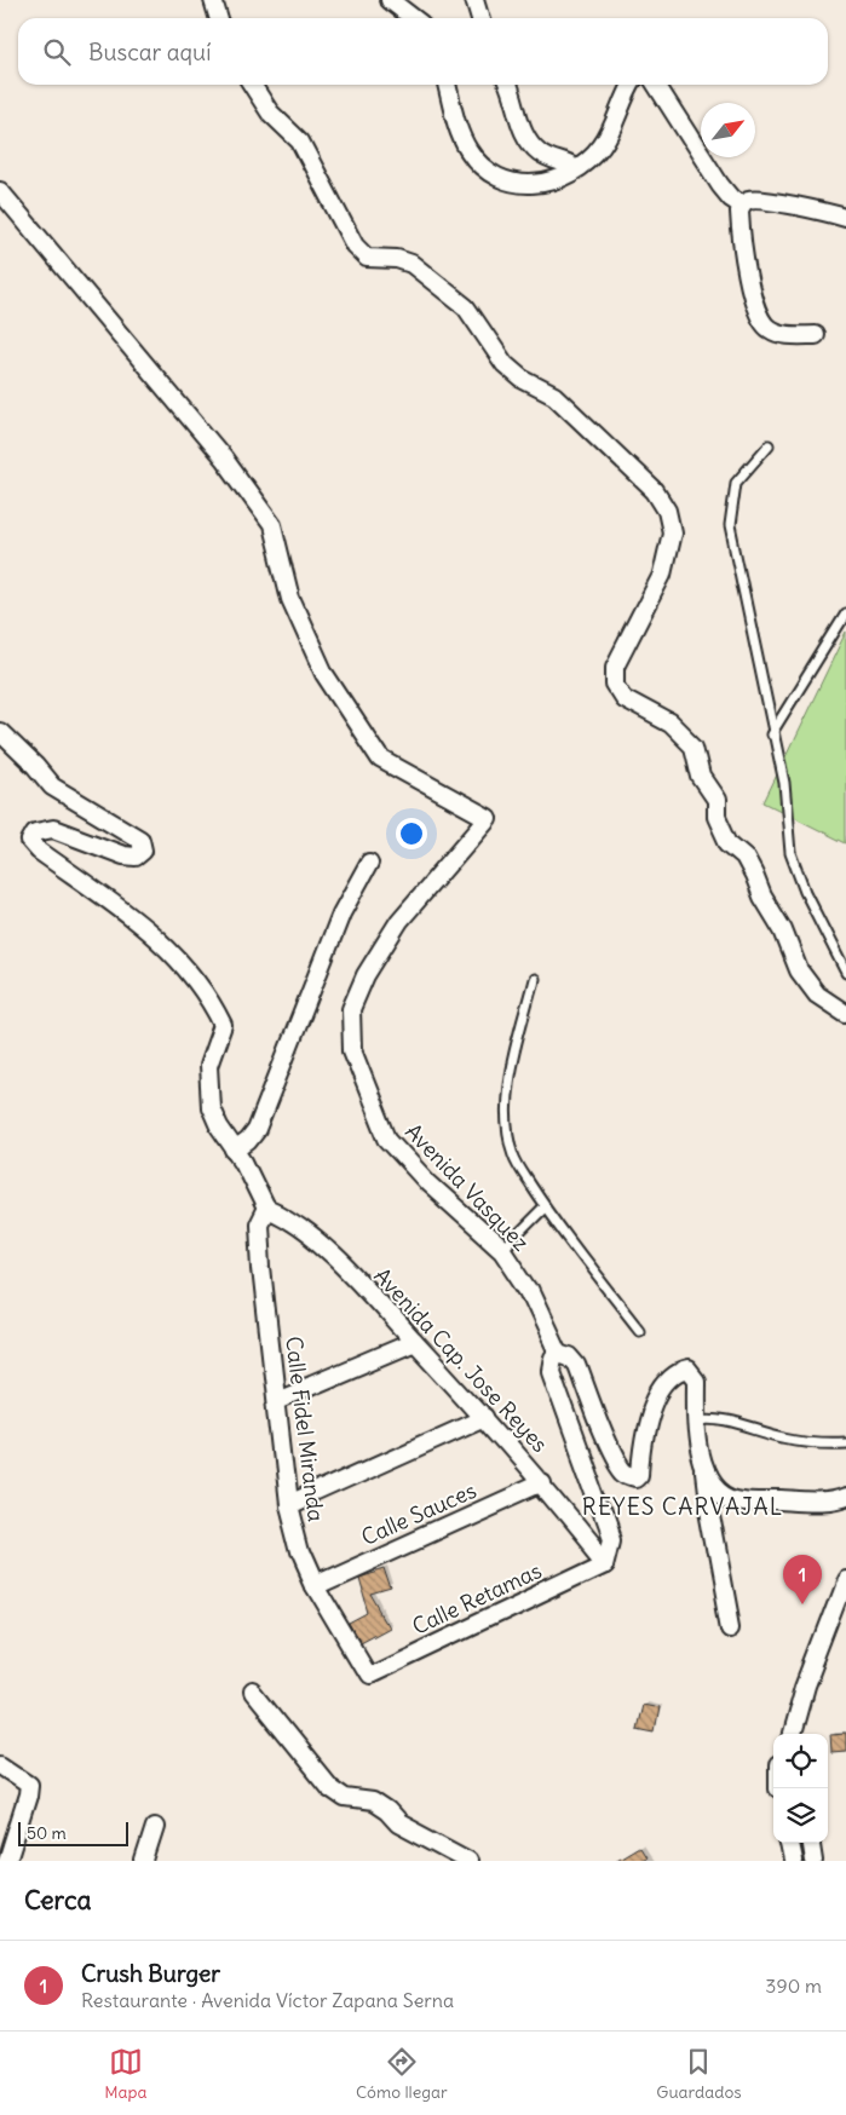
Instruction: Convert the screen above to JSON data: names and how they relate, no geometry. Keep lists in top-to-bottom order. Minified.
{"streets":{"street":["Avenida Vasquez","Avenida Cap. Jose Reyes","Calle Fidel Miranda","Calle Sauces","Calle Retamas"]},"crossings":[["Avenida Cap. Jose Reyes","Calle Fidel Miranda"],["Avenida Cap. Jose Reyes","Calle Sauces"],["Avenida Cap. Jose Reyes","Calle Retamas"],["Calle Fidel Miranda","Calle Sauces"],["Calle Fidel Miranda","Calle Retamas"]],"districts":["REYES CARVAJAL"],"scale_bar":"50 m","north":"top right","page":{"search":"Buscar aquí","pins":"1","scale":"50 m","heading":"Cerca","list":[{"mark":"1","name":"Crush Burger","note":"Restaurante · Avenida Víctor Zapana Serna","value":"390 m"}],"nav":["Mapa","Cómo llegar","Guardados"]}}
